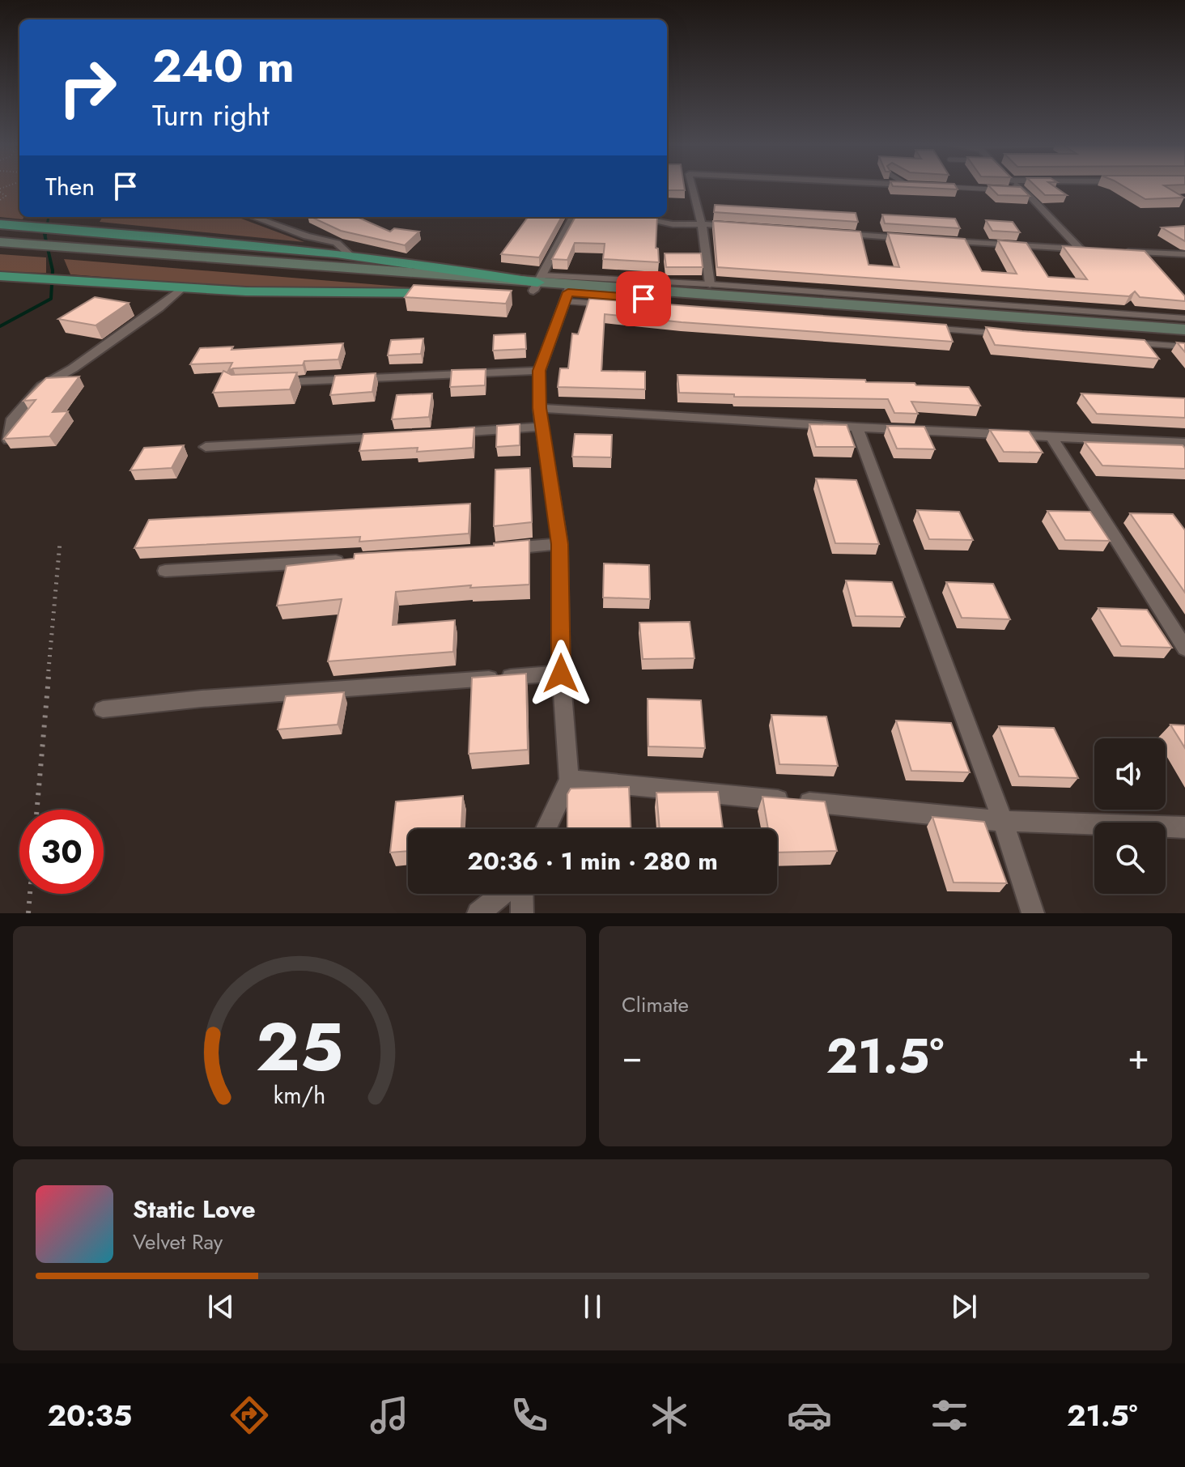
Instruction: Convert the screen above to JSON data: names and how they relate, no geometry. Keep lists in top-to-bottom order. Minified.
{"page":{"turn":["240 m","Turn right"],"then":"Then","limit":"30","trip":"20:36 · 1 min · 280 m","tile":"Climate","heat":["−","21.5°","+"],"song":["Static Love","Velvet Ray"],"tabs":["20:35","21.5°"],"gauge":["25","km/h"]}}
